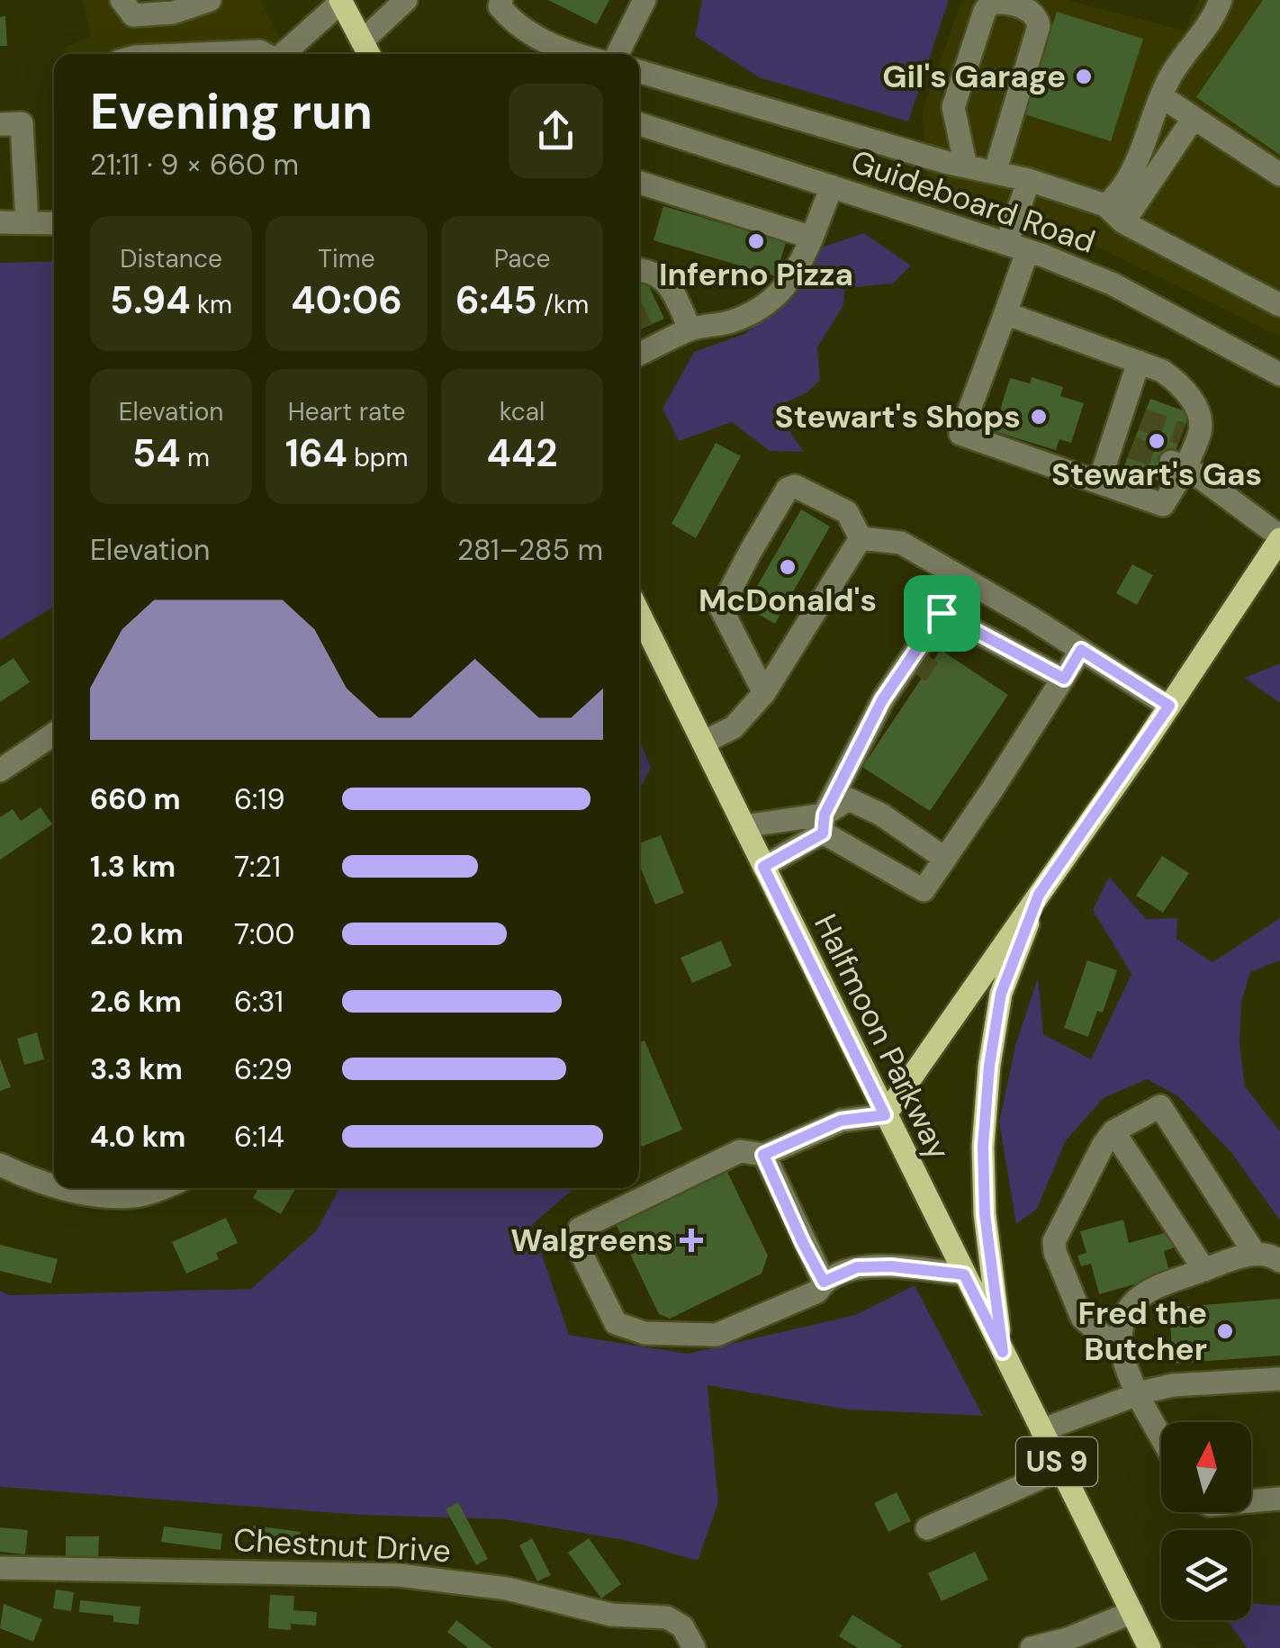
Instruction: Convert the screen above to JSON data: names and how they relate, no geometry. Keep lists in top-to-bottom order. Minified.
{"streets":{"main road":["Halfmoon Parkway","US 9"],"street":["Guideboard Road","Chestnut Drive"]},"places":{"other":["Gil's Garage","Inferno Pizza","Stewart's Shops","Stewart's Gas","McDonald's","Fred the Butcher"],"health":["Walgreens"]},"north":"top","page":{"heading":["Evening run","21:11 · 9 × 660 m"],"stats":[["Distance","5.94 km"],["Time","40:06"],["Pace","6:45 /km"],["Elevation","54 m"],["Heart rate","164 bpm"],["kcal","442"]],"chart":["Elevation","281–285 m"],"list":[{"name":"660 m","note":"6:19"},{"name":"1.3 km","note":"7:21"},{"name":"2.0 km","note":"7:00"},{"name":"2.6 km","note":"6:31"},{"name":"3.3 km","note":"6:29"},{"name":"4.0 km","note":"6:14"}]}}
